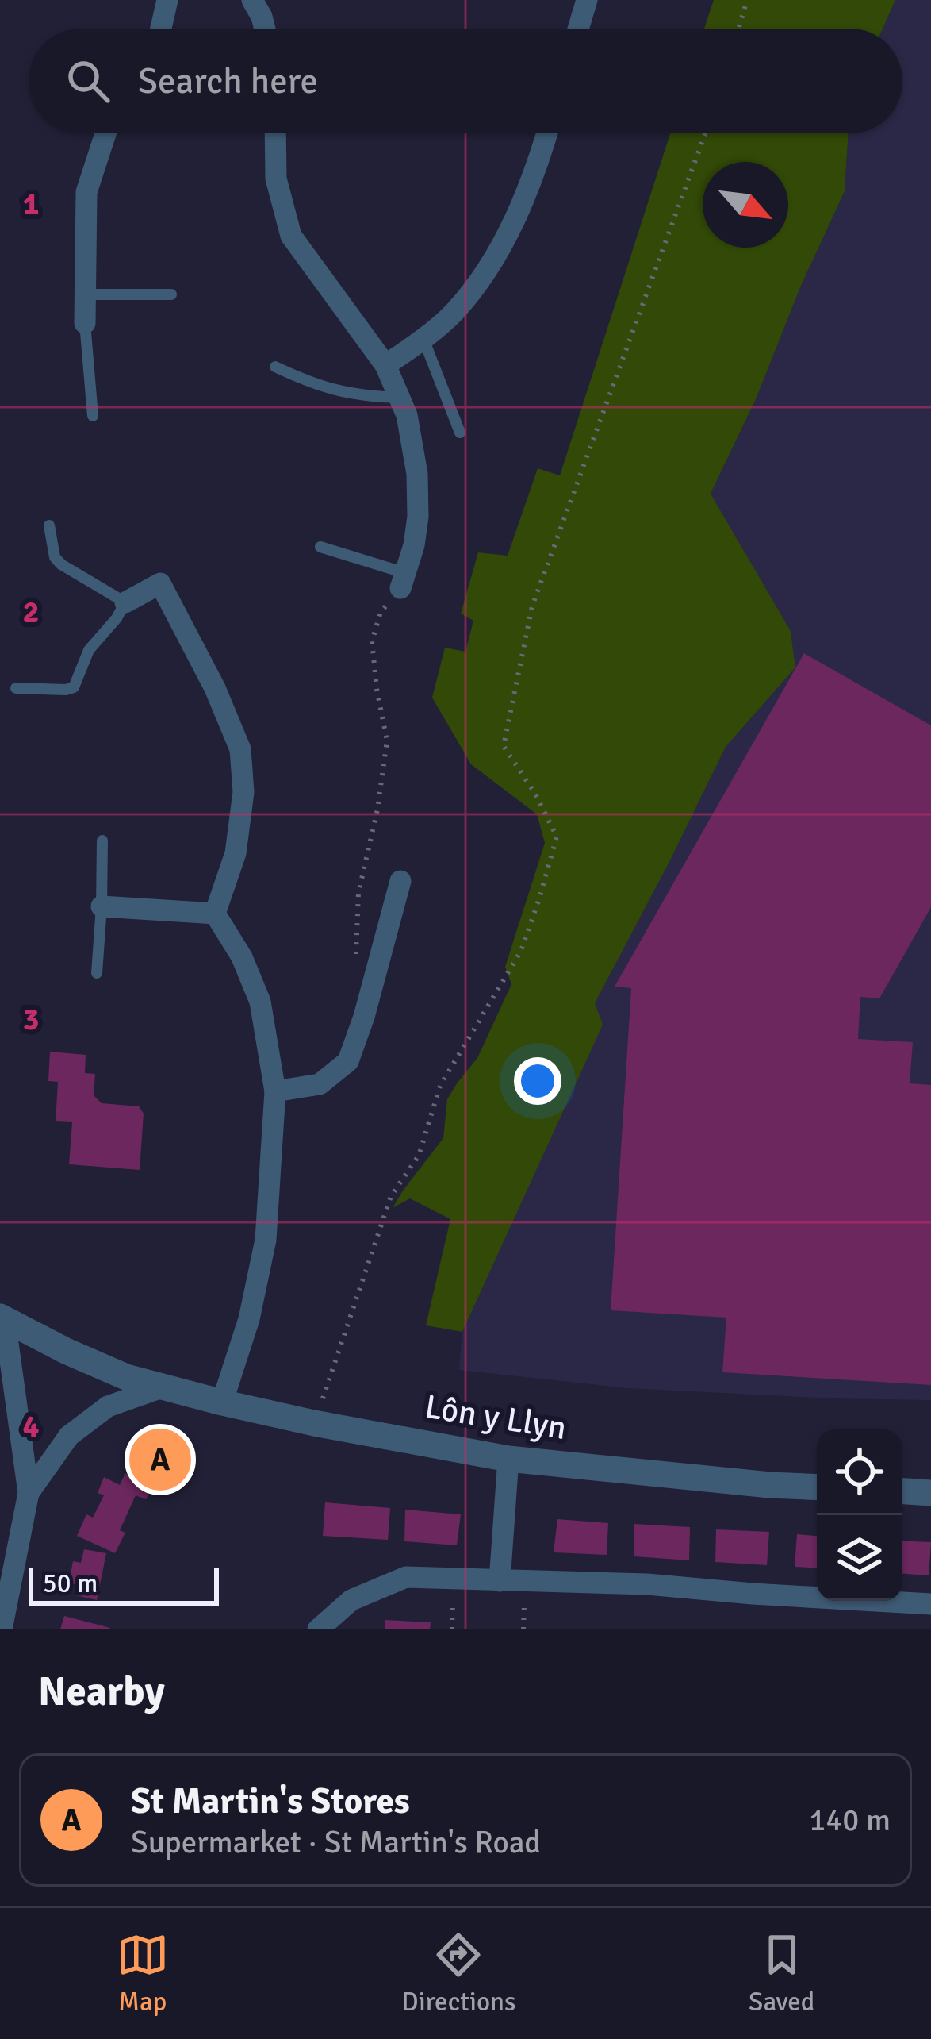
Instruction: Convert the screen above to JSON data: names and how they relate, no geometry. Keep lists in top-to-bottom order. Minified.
{"streets":{"street":["Lôn y Llyn"]},"scale_bar":"50 m","north":"bottom right","page":{"search":"Search here","pins":"A","scale":"50 m","heading":"Nearby","list":[{"mark":"A","name":"St Martin's Stores","note":"Supermarket · St Martin's Road","value":"140 m"}],"nav":["Map","Directions","Saved"]},"grid":{"rows":["1","2","3","4"]}}
